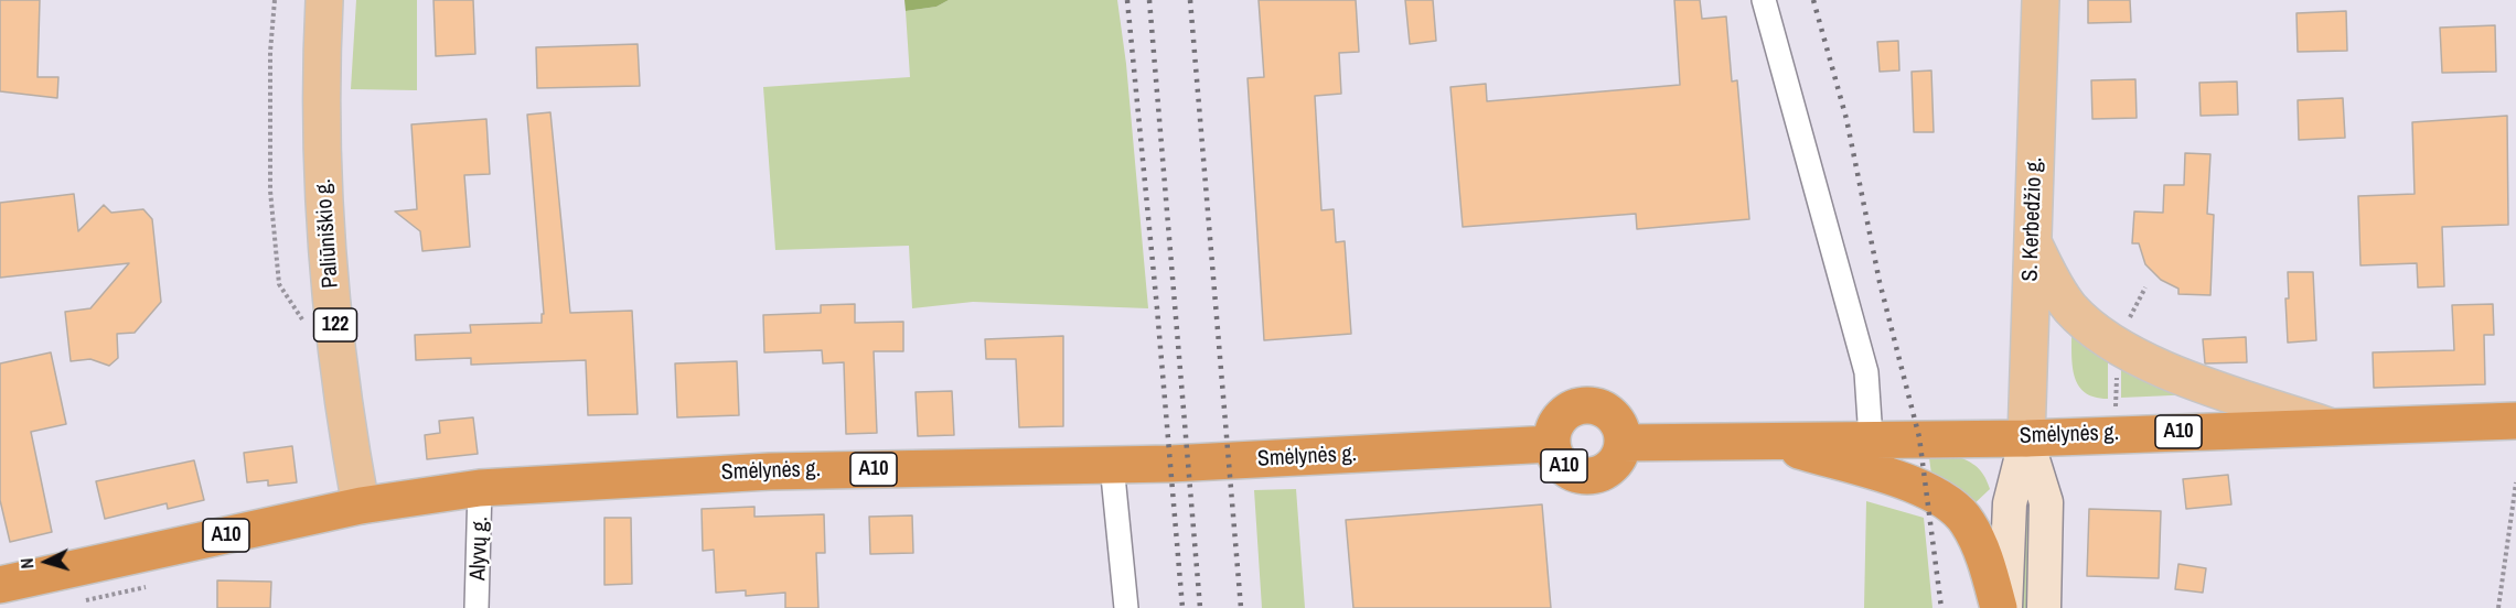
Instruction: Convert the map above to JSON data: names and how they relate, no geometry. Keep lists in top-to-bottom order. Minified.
{"streets":{"highway":["A10","Smėlynės g."],"main road":["S. Kerbedžio g.","Paliūniškio g.","122"],"street":["Alyvų g."]},"crossings":[["S. Kerbedžio g.","Smėlynės g."],["Paliūniškio g.","Smėlynės g."],["A10","Smėlynės g."],["Smėlynės g.","Alyvų g."]],"north":"left"}
